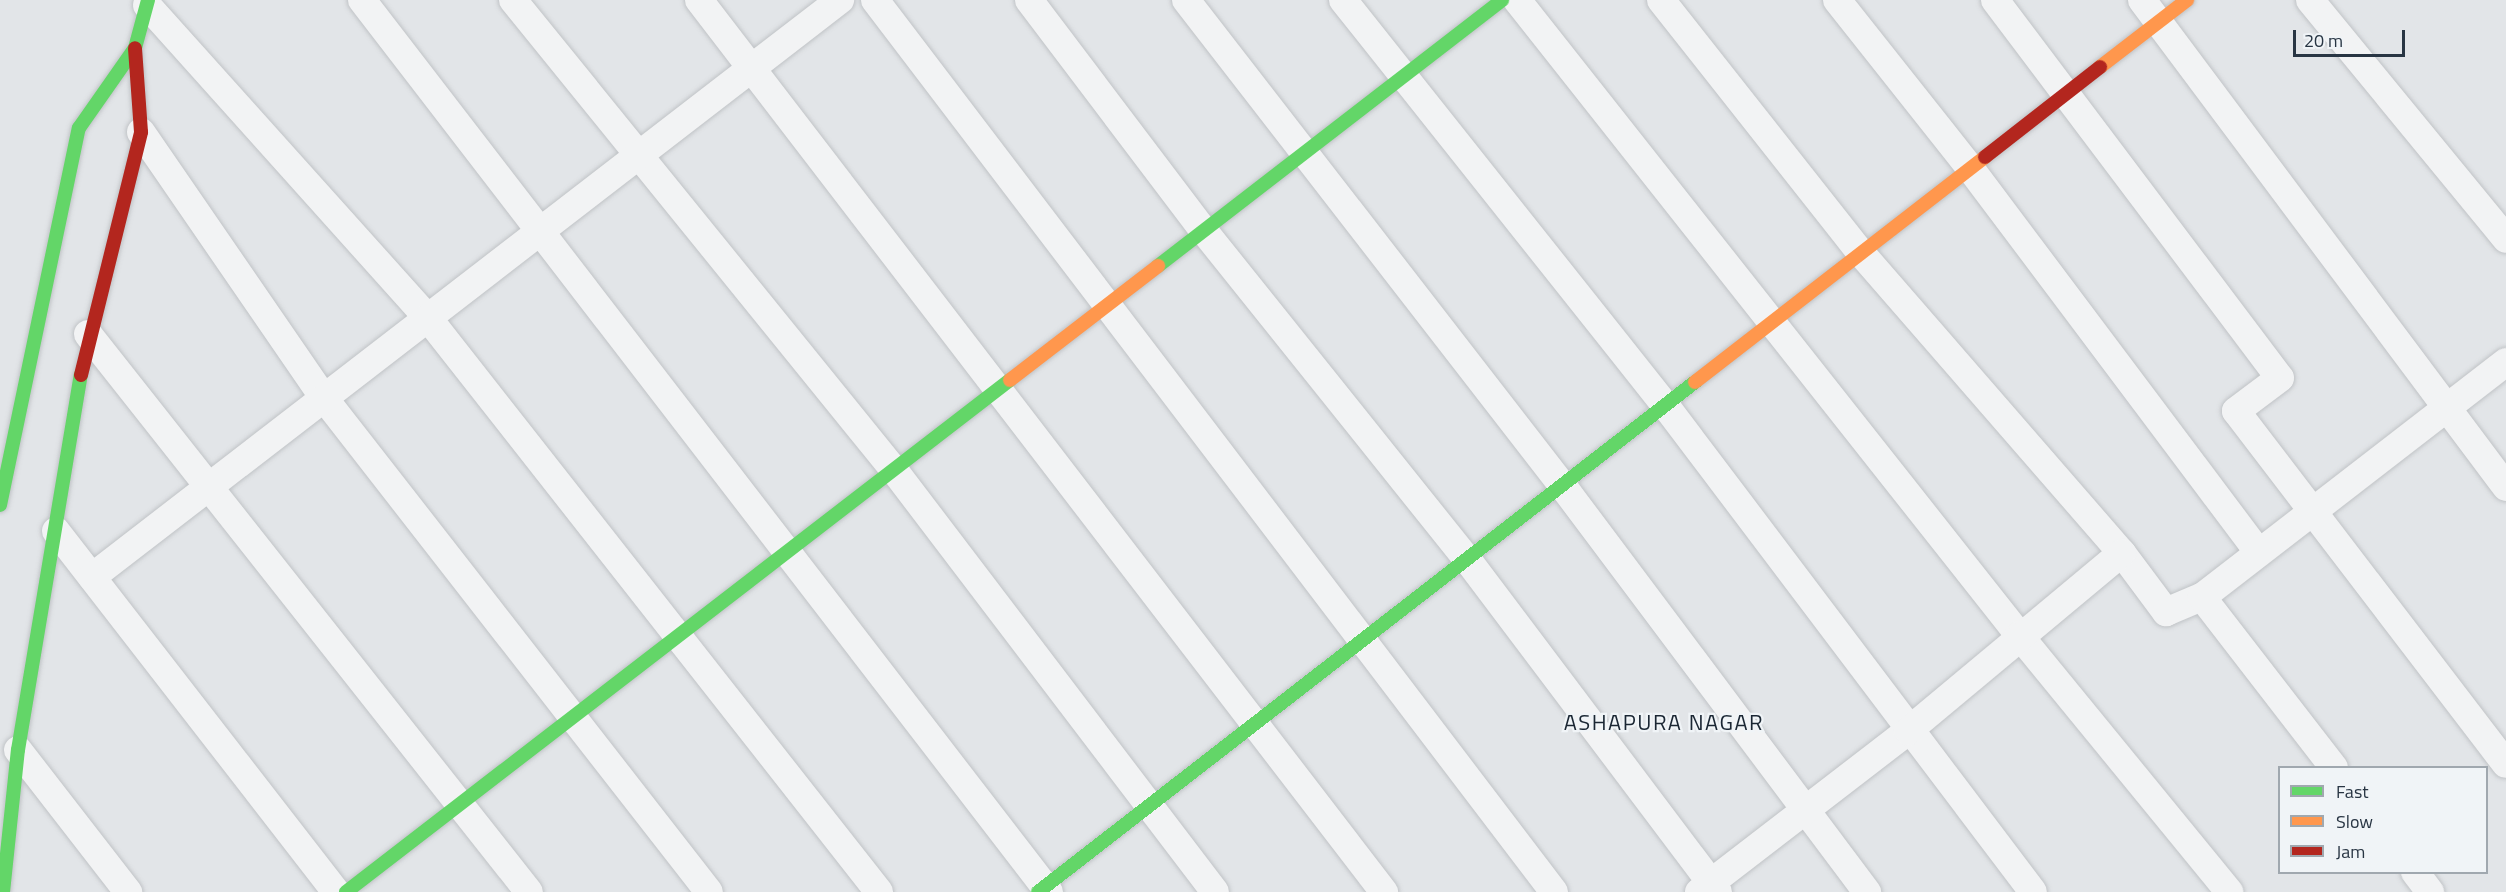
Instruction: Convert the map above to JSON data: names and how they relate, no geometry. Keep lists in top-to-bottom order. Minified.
{"districts":["ASHAPURA NAGAR"],"legend":["Fast","Slow","Jam"],"scale_bar":"20 m"}
